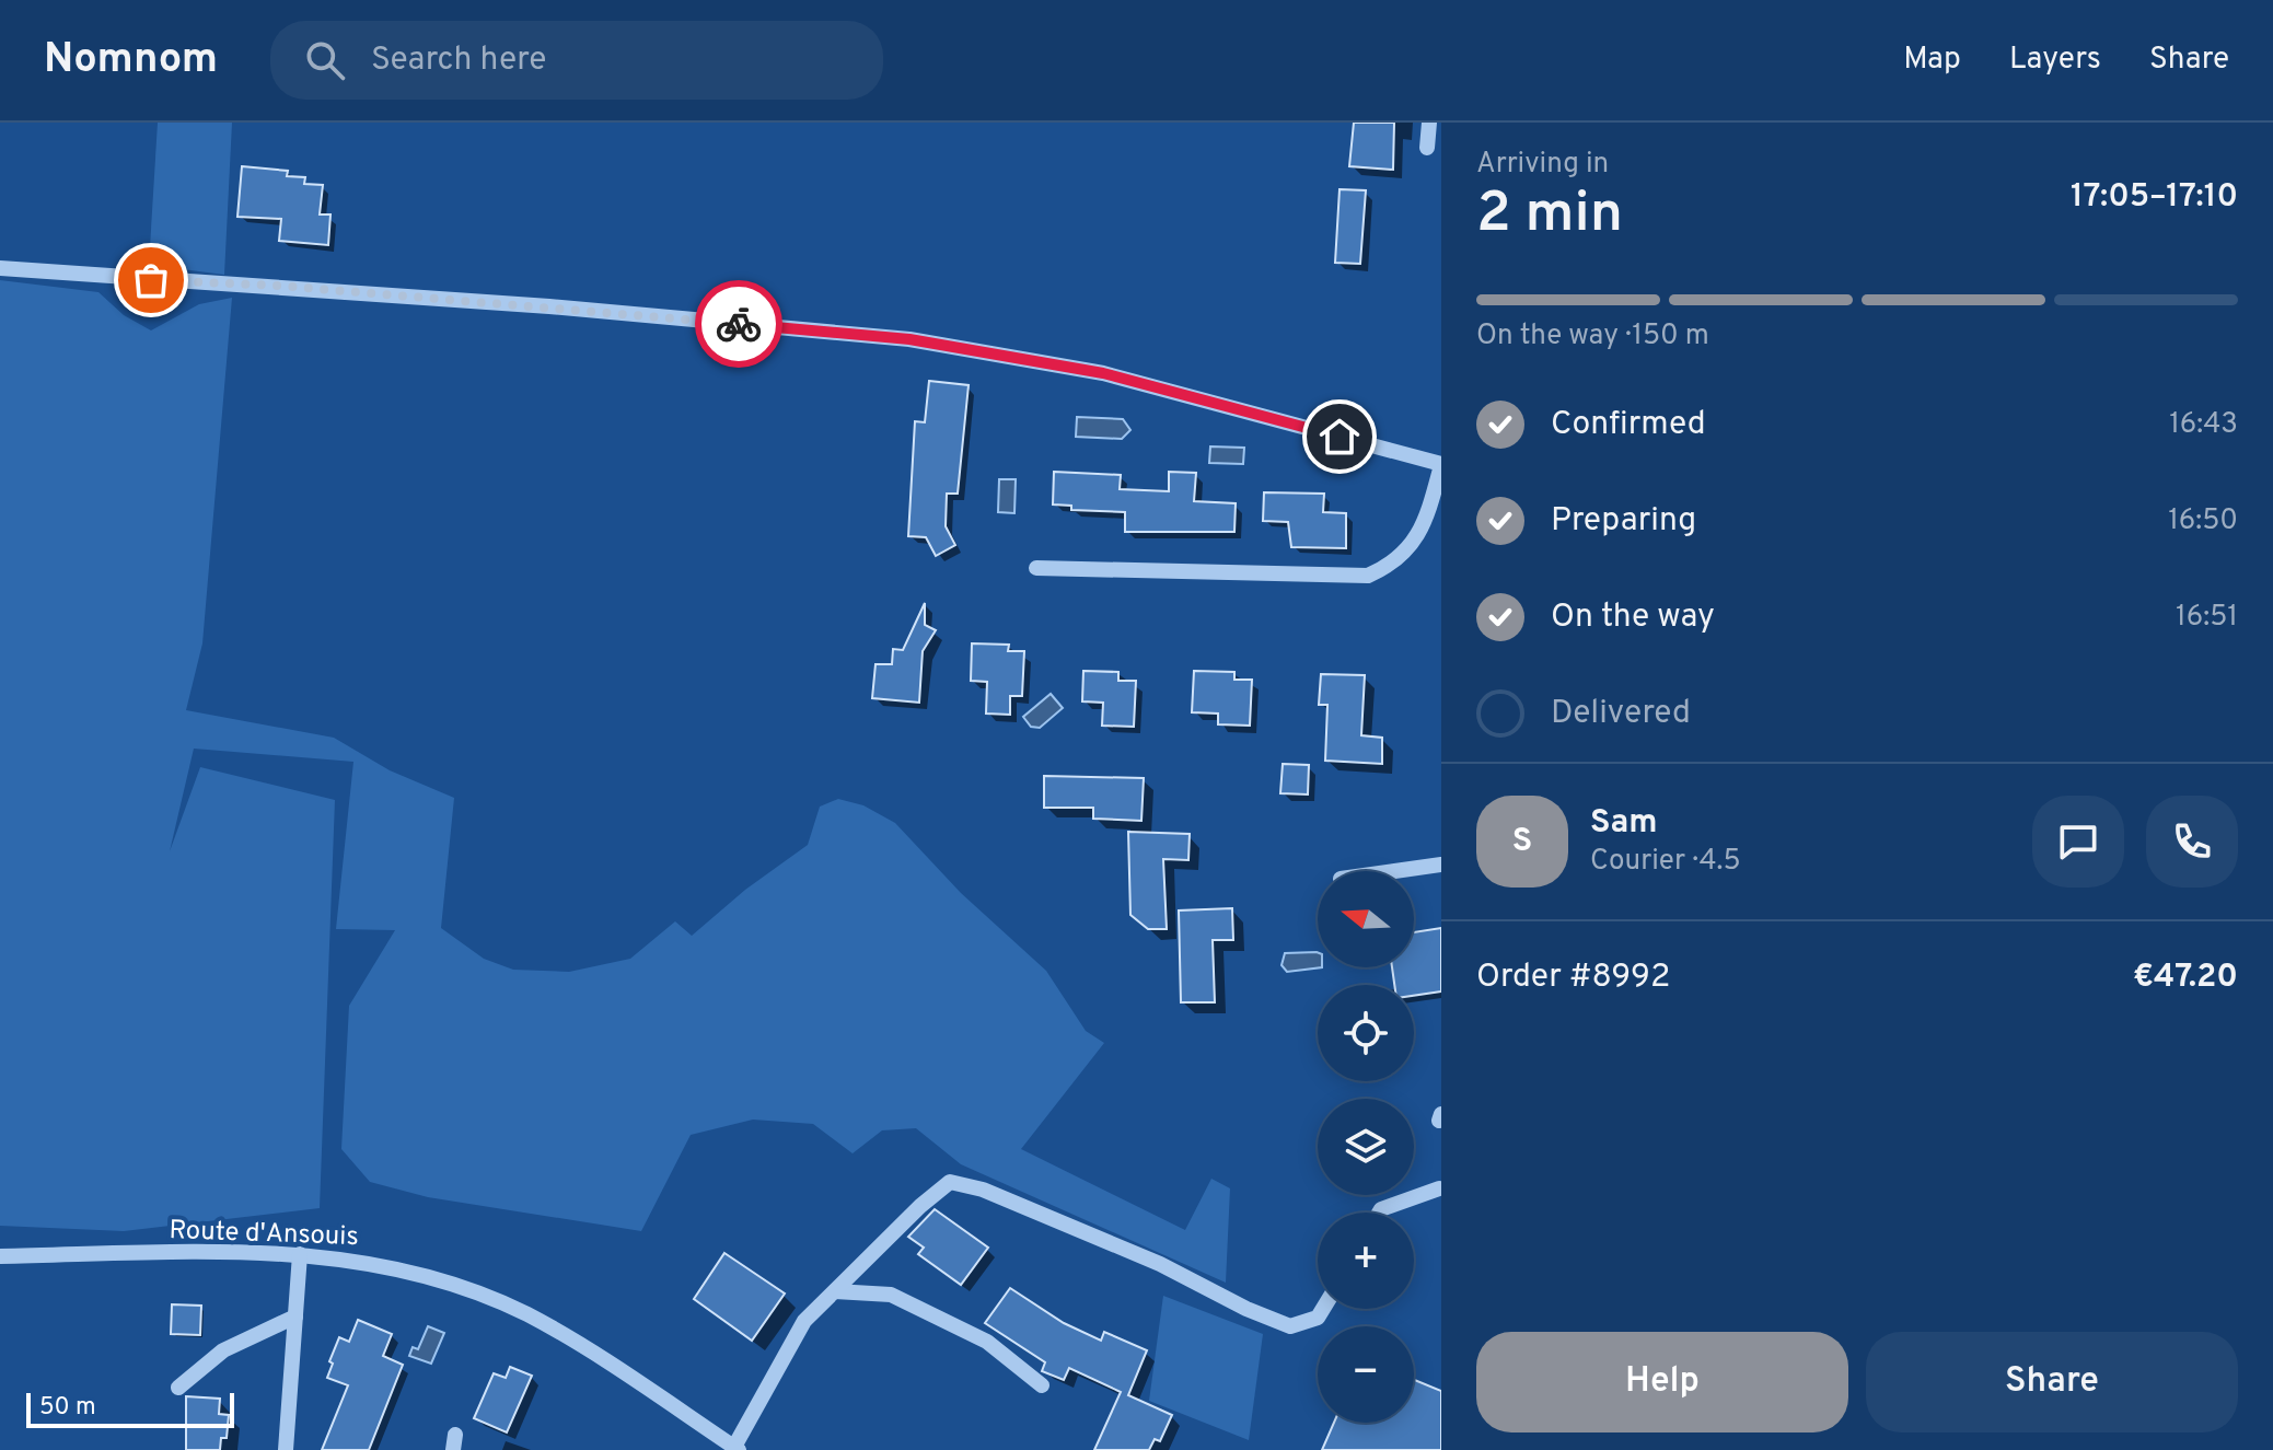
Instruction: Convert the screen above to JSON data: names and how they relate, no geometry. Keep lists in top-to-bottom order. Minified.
{"streets":{"street":["Route d'Ansouis"]},"scale_bar":"50 m","north":"left","page":{"header":"Nomnom","search":"Search here","nav":["Map","Layers","Share"],"heading":["2 min","Arriving in","17:05–17:10"],"panel":["Sam","Courier · 4.5","Order #8992","€47.20"],"bar":"On the way · 150 m","list":[["Confirmed","16:43"],["Preparing","16:50"],["On the way","16:51"],"Delivered"],"round":"S","map_buttons":["+","−"],"buttons":["Help","Share"],"scale":"50 m"}}
